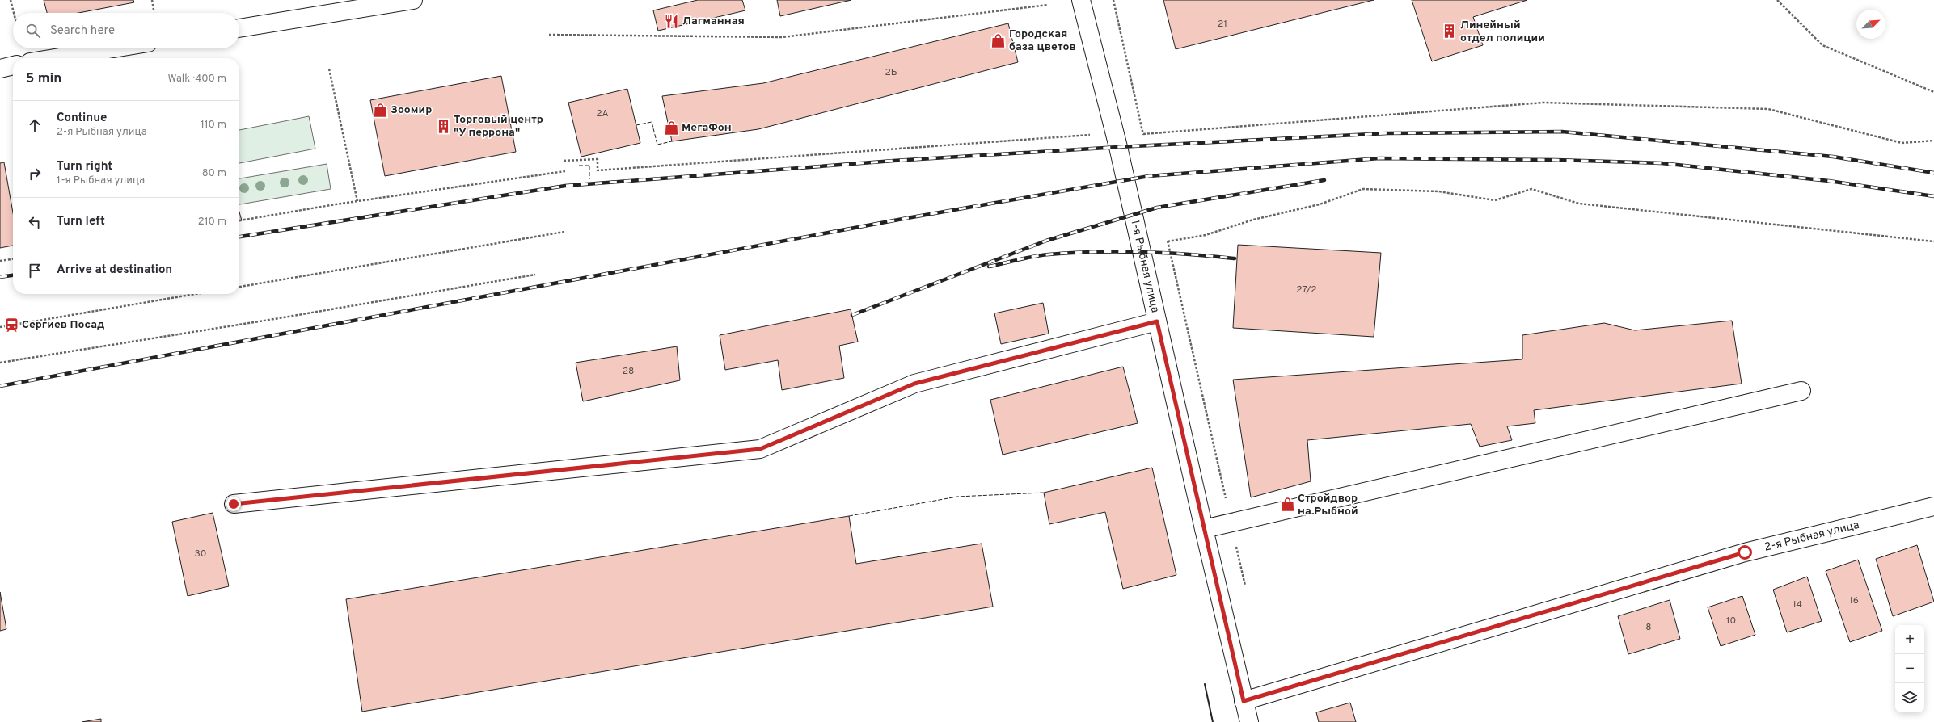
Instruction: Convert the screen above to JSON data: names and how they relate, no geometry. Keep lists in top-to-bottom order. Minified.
{"streets":{"street":["1-я Рыбная улица","2-я Рыбная улица"]},"crossings":[["1-я Рыбная улица","2-я Рыбная улица"]],"places":{"restaurant":["Лагманная"],"building":["Линейный отдел полиции","Торговый центр \"У перрона\""],"shop":["Городская база цветов","Зоомир","МегаФон","Стройдвор на Рыбной"],"station":["Сергиев Посад"]},"house_numbers":["21","2Б","2А","27/2","28","30","16","14","10","8"],"north":"top right","page":{"search":"Search here","heading":["5 min","Walk · 400 m"],"list":[["Continue","2-я Рыбная улица","110 m"],["Turn right","1-я Рыбная улица","80 m"],["Turn left","210 m"],"Arrive at destination"],"map_buttons":["+","−"]}}
